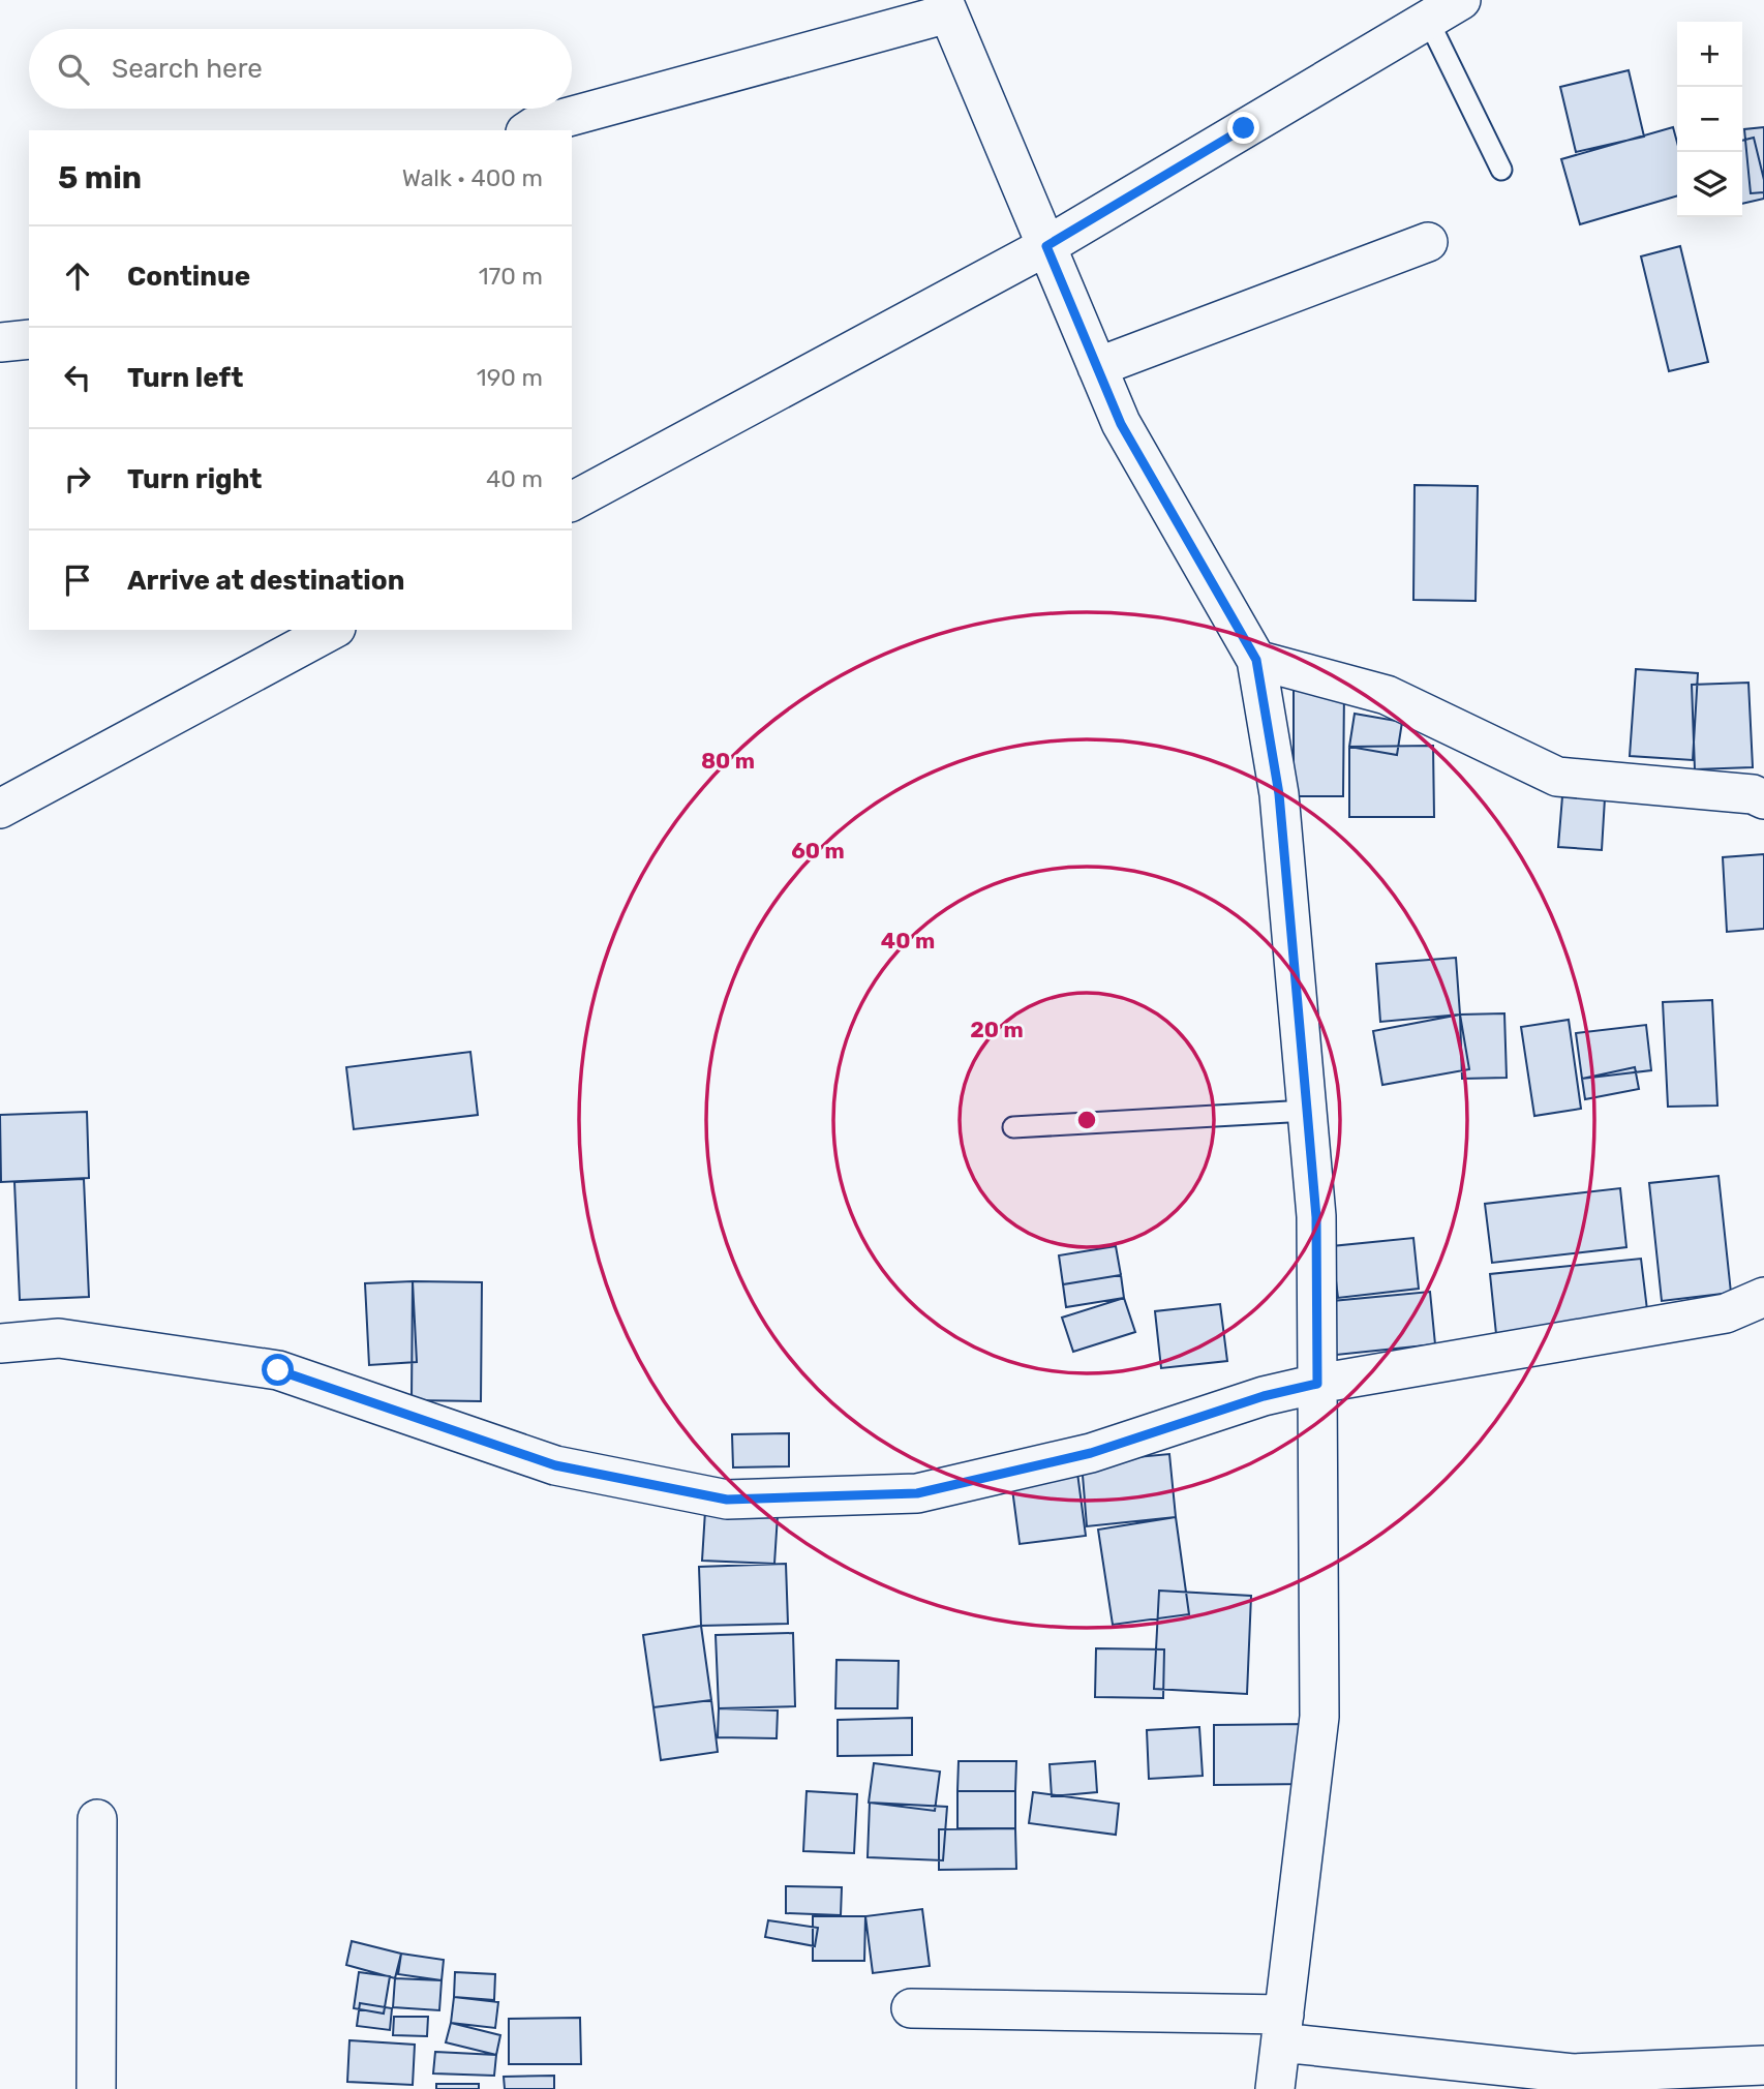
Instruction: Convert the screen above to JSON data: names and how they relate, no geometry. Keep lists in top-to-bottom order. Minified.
{"page":{"map_buttons":["+","−"],"search":"Search here","heading":["5 min","Walk · 400 m"],"list":[["Continue","170 m"],["Turn left","190 m"],["Turn right","40 m"],"Arrive at destination"]},"rings":["80 m","60 m","40 m","20 m"]}
